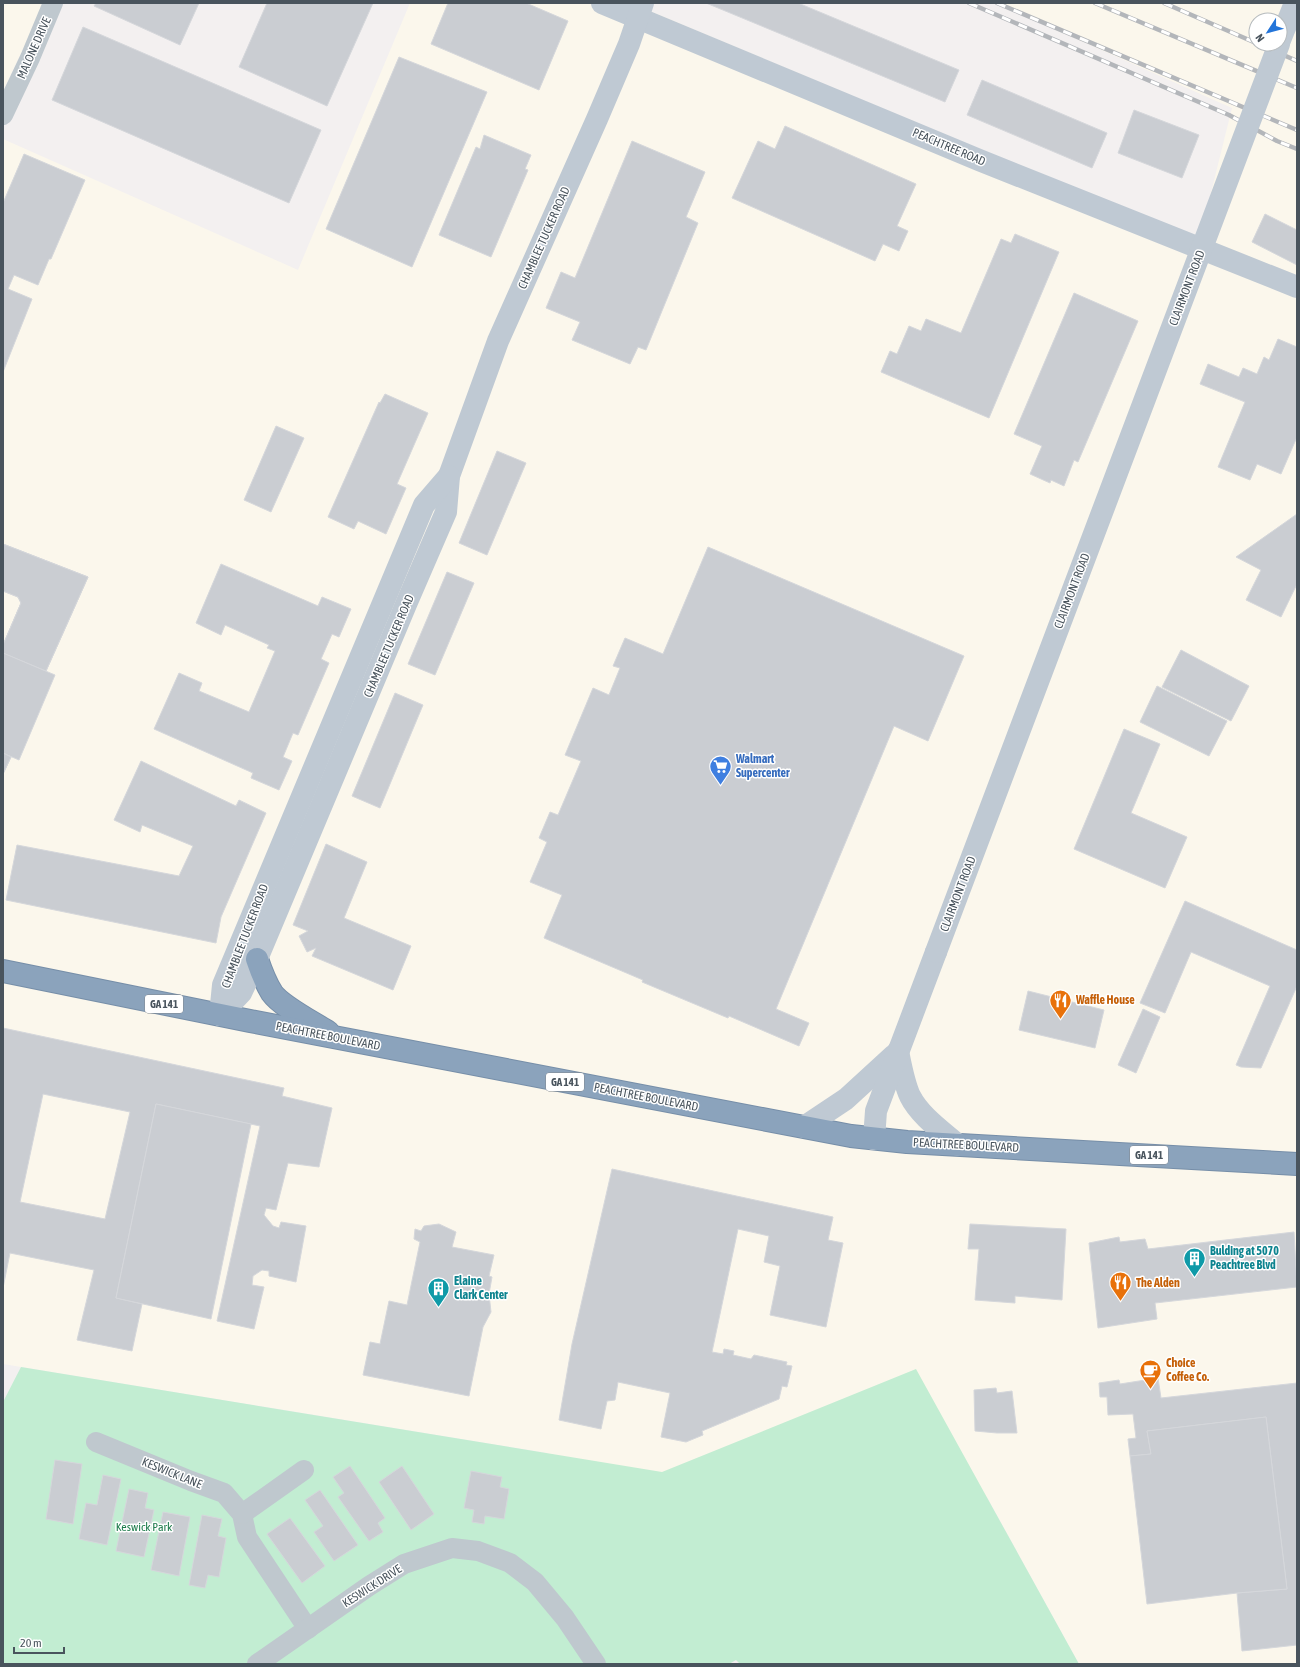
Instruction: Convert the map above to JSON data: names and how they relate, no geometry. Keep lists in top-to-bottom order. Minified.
{"streets":{"highway":["GA 141","PEACHTREE BOULEVARD"],"main road":["PEACHTREE ROAD","CHAMBLEE TUCKER ROAD","CLAIRMONT ROAD"],"street":["MALONE DRIVE","KESWICK LANE","KESWICK DRIVE"]},"crossings":[["PEACHTREE ROAD","CHAMBLEE TUCKER ROAD"],["CHAMBLEE TUCKER ROAD","PEACHTREE BOULEVARD"],["CLAIRMONT ROAD","PEACHTREE BOULEVARD"],["KESWICK LANE","KESWICK DRIVE"]],"parks":["Keswick Park"],"places":{"supermarket":["Walmart Supercenter"],"restaurant":["Waffle House","The Alden"],"building":["Bulding at 5070 Peachtree Blvd","Elaine Clark Center"],"cafe":["Choice Coffee Co."]},"scale_bar":"20 m","north":"bottom left"}
